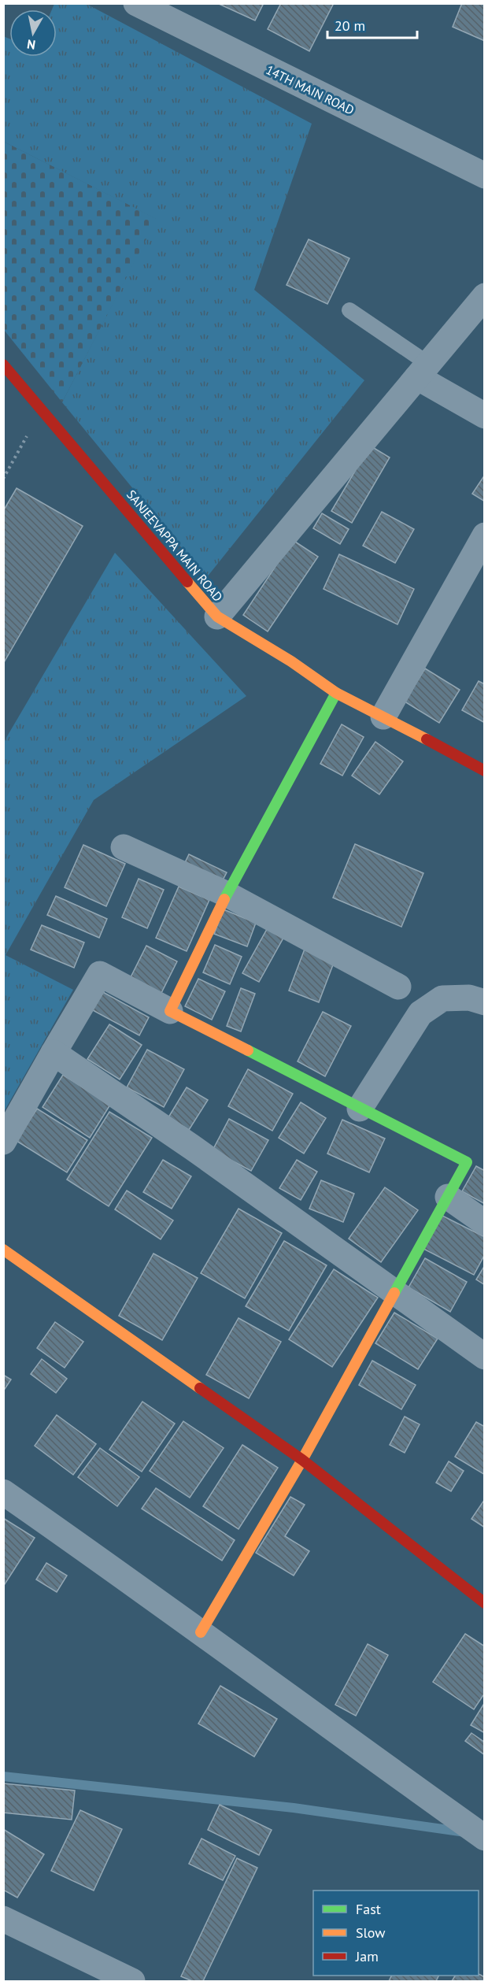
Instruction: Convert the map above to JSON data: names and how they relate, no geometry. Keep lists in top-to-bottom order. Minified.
{"streets":{"street":["14TH MAIN ROAD","SANJEEVAPPA MAIN ROAD"]},"legend":["Fast","Slow","Jam"],"scale_bar":"20 m","north":"bottom"}
